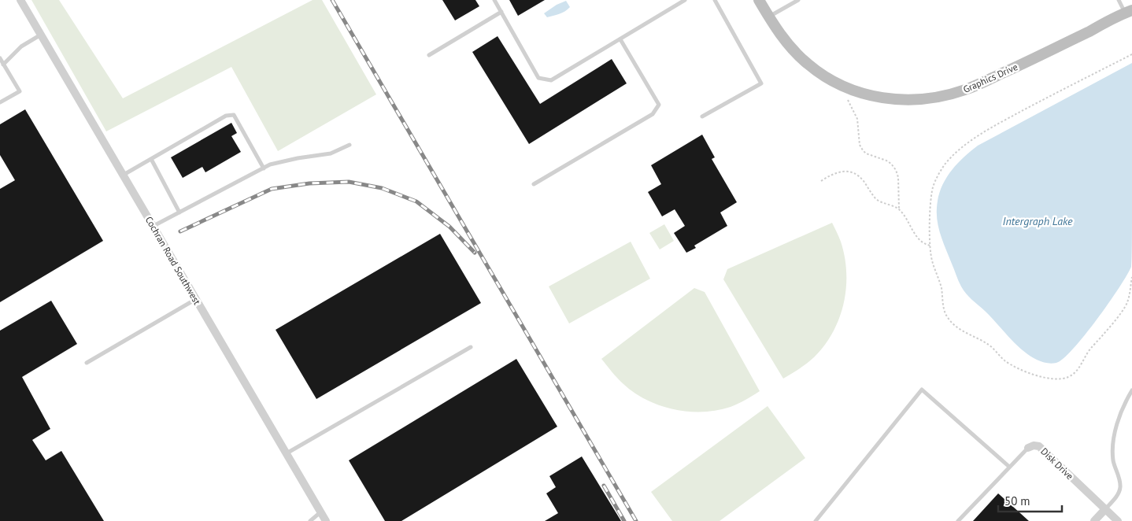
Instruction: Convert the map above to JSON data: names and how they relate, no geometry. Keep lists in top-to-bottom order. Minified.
{"streets":{"street":["Graphics Drive","Cochran Road Southwest","Disk Drive"]},"water":["Intergraph Lake"],"scale_bar":"50 m"}
